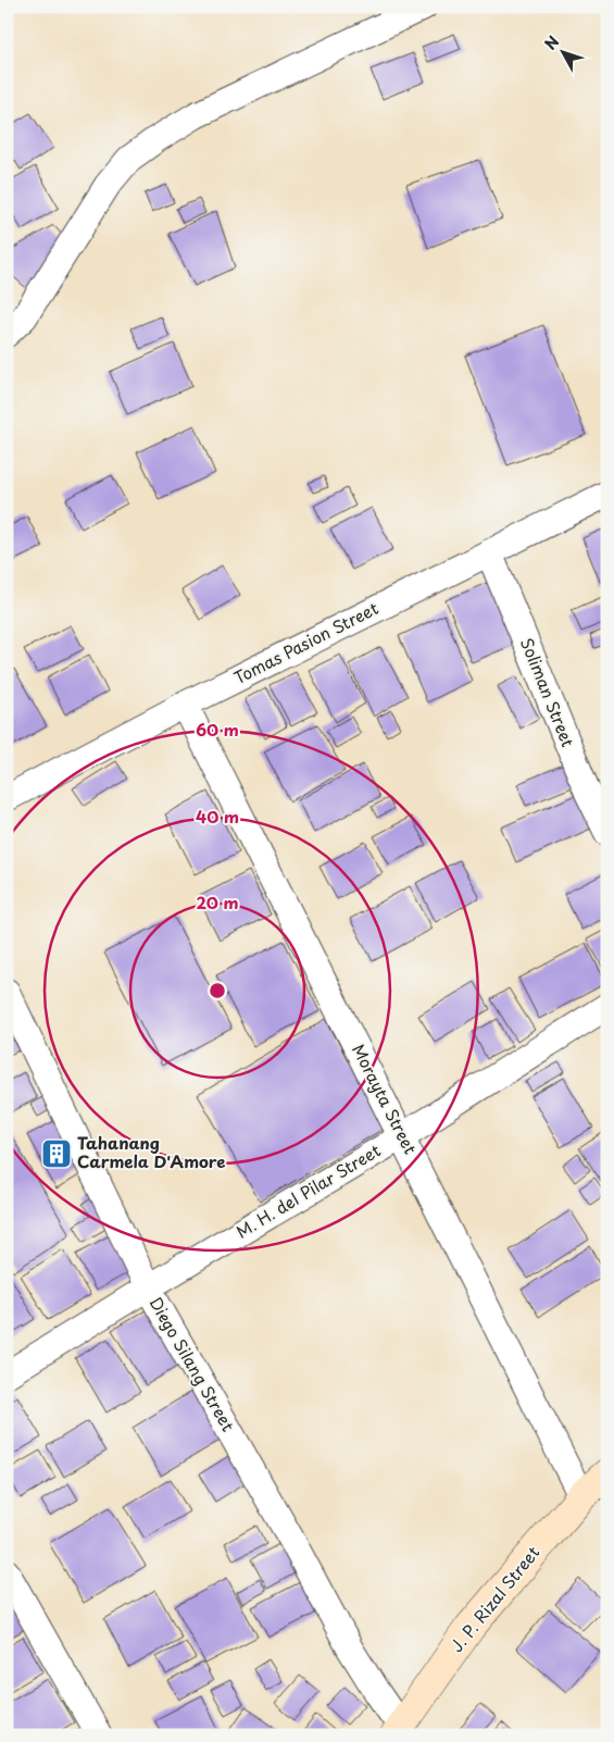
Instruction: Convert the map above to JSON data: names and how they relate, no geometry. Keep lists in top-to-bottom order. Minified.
{"streets":{"main road":["J. P. Rizal Street"],"street":["Tomas Pasion Street","Soliman Street","Morayta Street","M. H. del Pilar Street","Diego Silang Street"]},"crossings":[["Tomas Pasion Street","Soliman Street"],["Tomas Pasion Street","Morayta Street"],["Morayta Street","M. H. del Pilar Street"],["Morayta Street","J. P. Rizal Street"],["M. H. del Pilar Street","Diego Silang Street"],["Diego Silang Street","J. P. Rizal Street"]],"places":{"building":["Tahanang Carmela D'Amore"]},"north":"top left","rings":["60 m","40 m","20 m"]}
